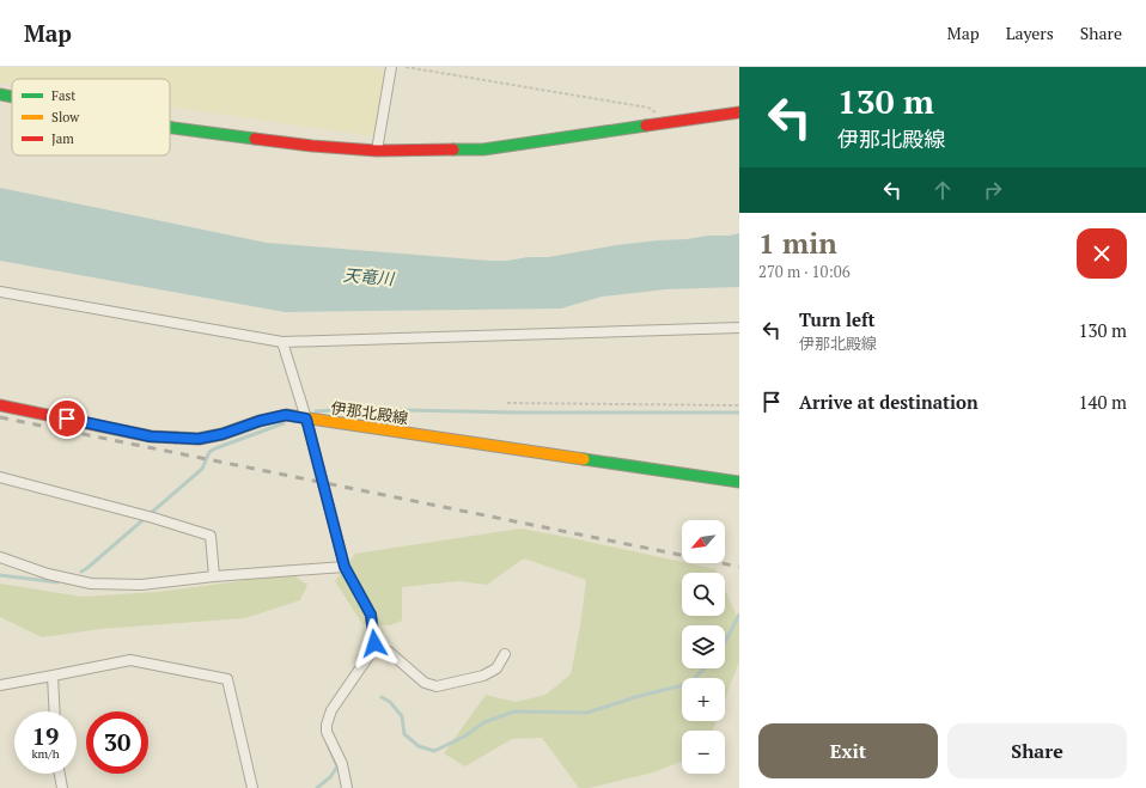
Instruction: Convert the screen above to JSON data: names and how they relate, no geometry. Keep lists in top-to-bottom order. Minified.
{"streets":{"main road":["伊那北殿線"]},"water":["天竜川"],"legend":["Fast","Slow","Jam"],"north":"bottom left","page":{"header":"Map","nav":["Map","Layers","Share"],"turn":["130 m","伊那北殿線"],"heading":["1 min","270 m · 10:06"],"list":[{"name":"Turn left","note":"伊那北殿線","value":"130 m"},{"name":"Arrive at destination","value":"140 m"}],"map_buttons":["+","−"],"speed":"19 km/h","limit":"30","buttons":["Exit","Share"]}}
